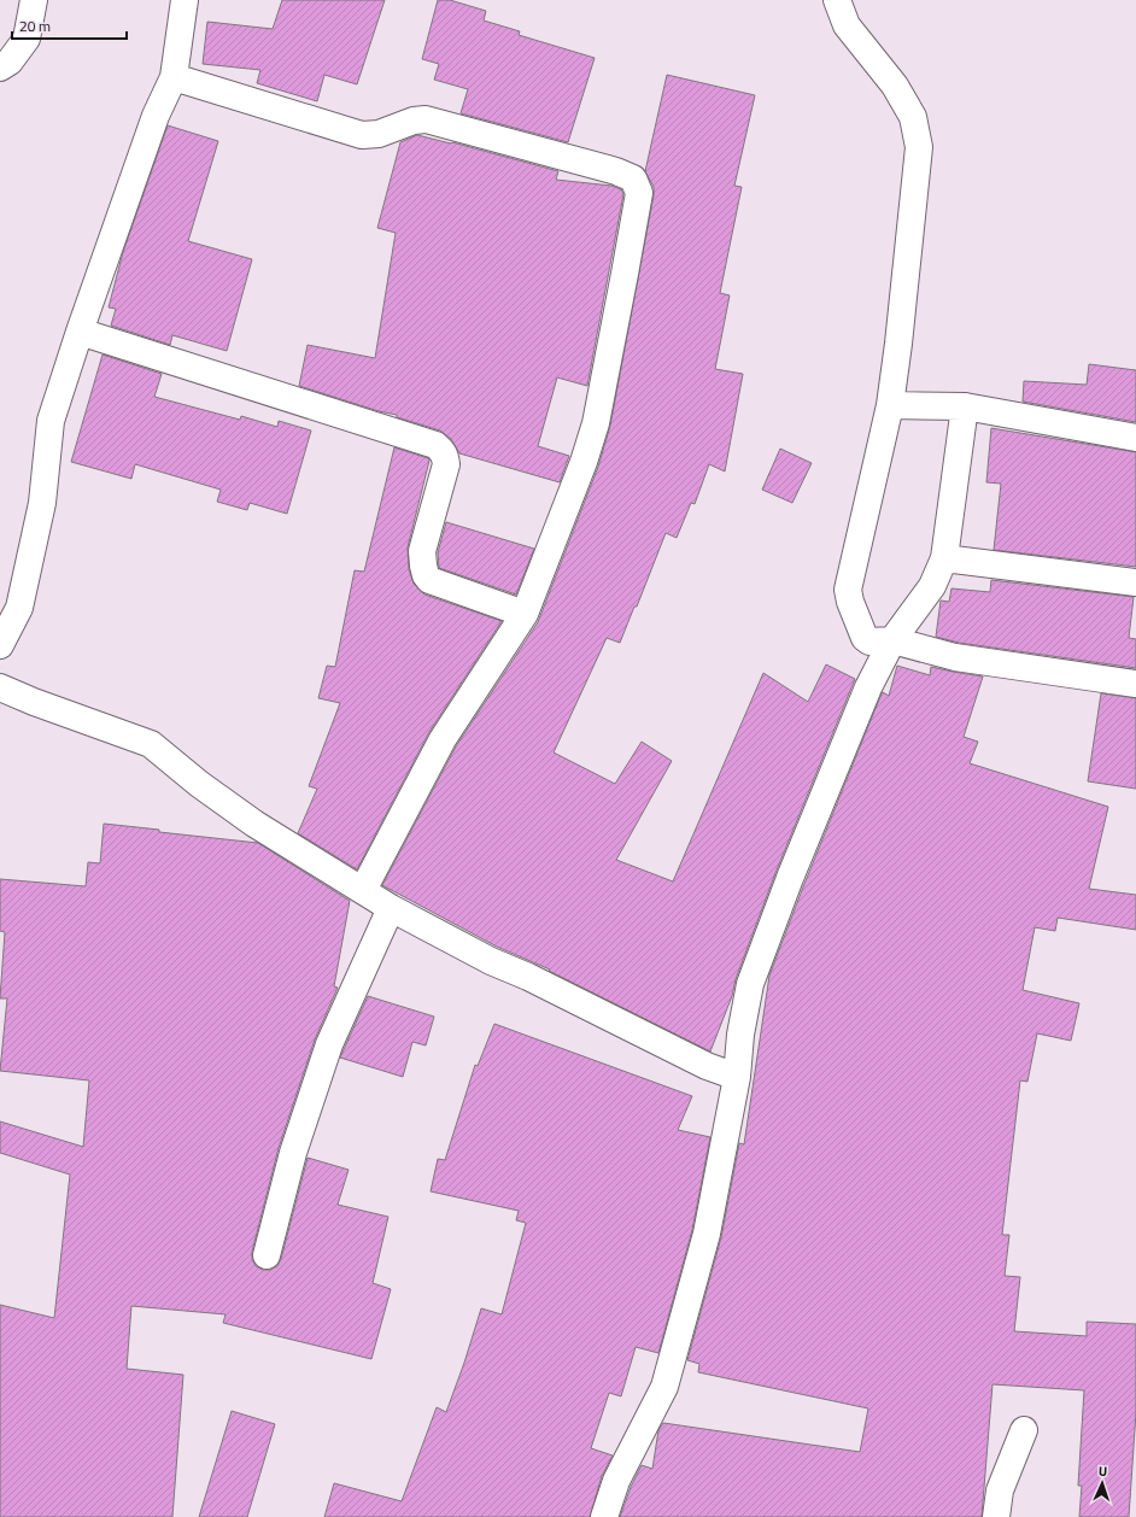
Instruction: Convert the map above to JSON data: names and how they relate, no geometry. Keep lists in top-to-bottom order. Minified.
{"scale_bar":"20 m","north":"top"}
